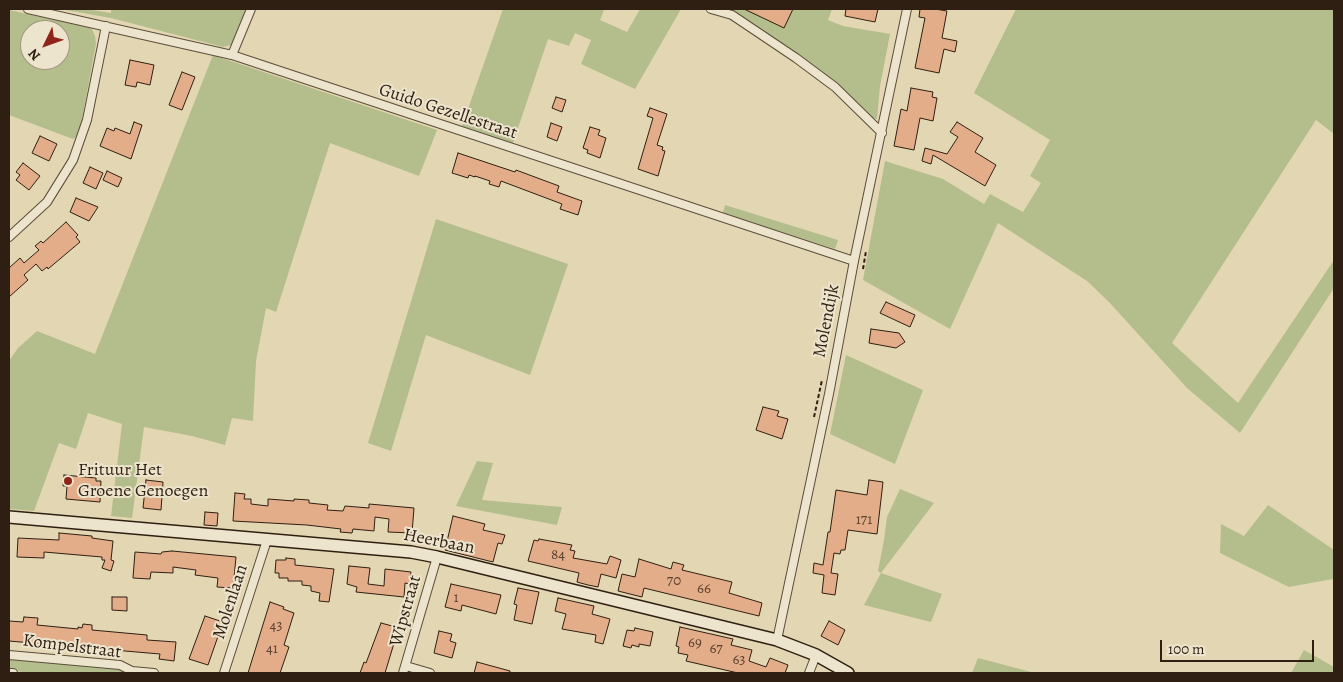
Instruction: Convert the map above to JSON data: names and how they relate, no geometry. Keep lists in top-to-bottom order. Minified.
{"streets":{"street":["Guido Gezellestraat","Molendijk","Heerbaan","Molenlaan","Wipstraat","Kompelstraat"]},"crossings":[["Guido Gezellestraat","Molendijk"],["Molendijk","Heerbaan"],["Heerbaan","Molenlaan"],["Heerbaan","Wipstraat"]],"places":["Frituur Het Groene Genoegen"],"house_numbers":["171","84","70","66","1","43","69","41","67","63"],"scale_bar":"100 m","north":"bottom left"}
